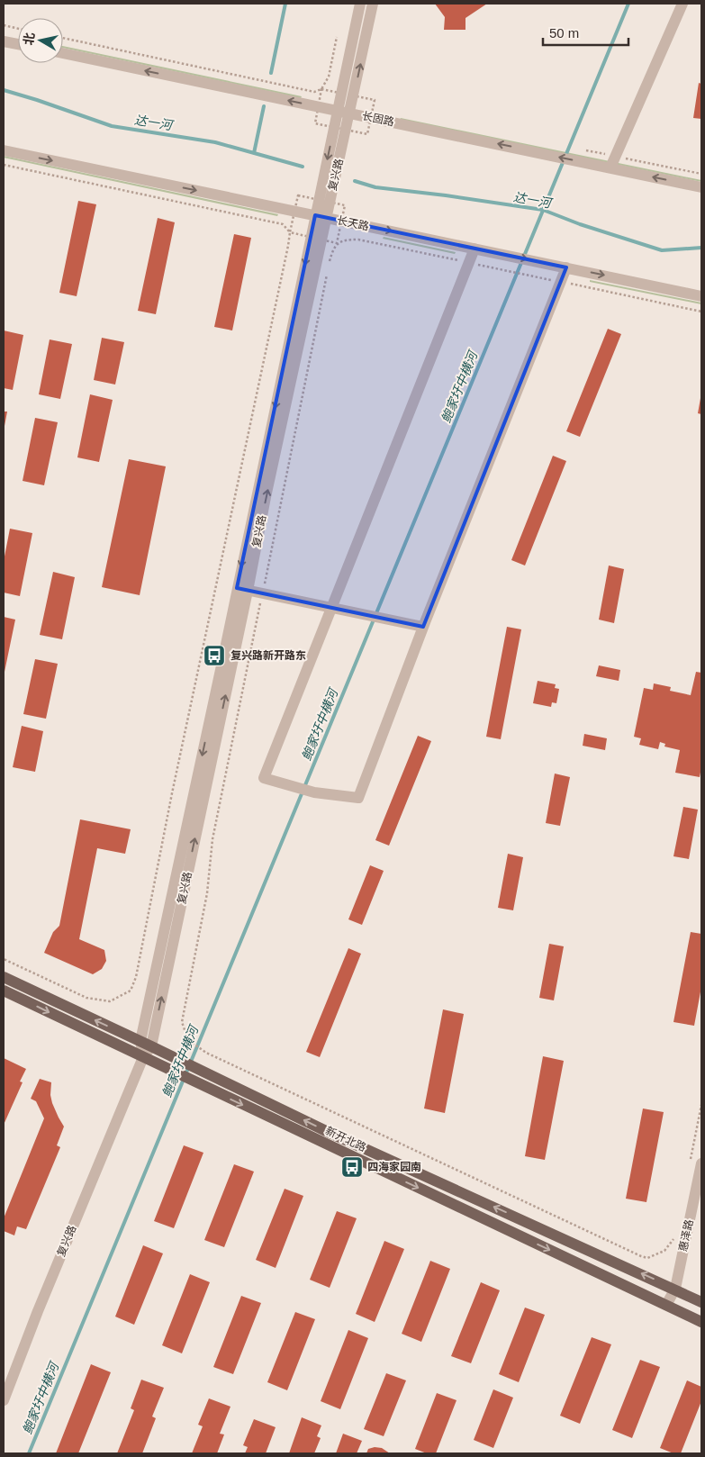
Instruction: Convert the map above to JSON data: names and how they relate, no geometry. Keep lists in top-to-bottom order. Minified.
{"streets":{"main road":["新开北路"],"street":["长固路","复兴路","长天路","惠泽路"]},"crossings":[["长固路","复兴路"],["复兴路","长天路"],["复兴路","新开北路"],["新开北路","惠泽路"]],"one_way":["长固路","长天路"],"water":["达一河","鲍家圩中横河"],"places":{"bus stop":["复兴路新开路东","四海家园南"]},"scale_bar":"50 m","north":"left"}
